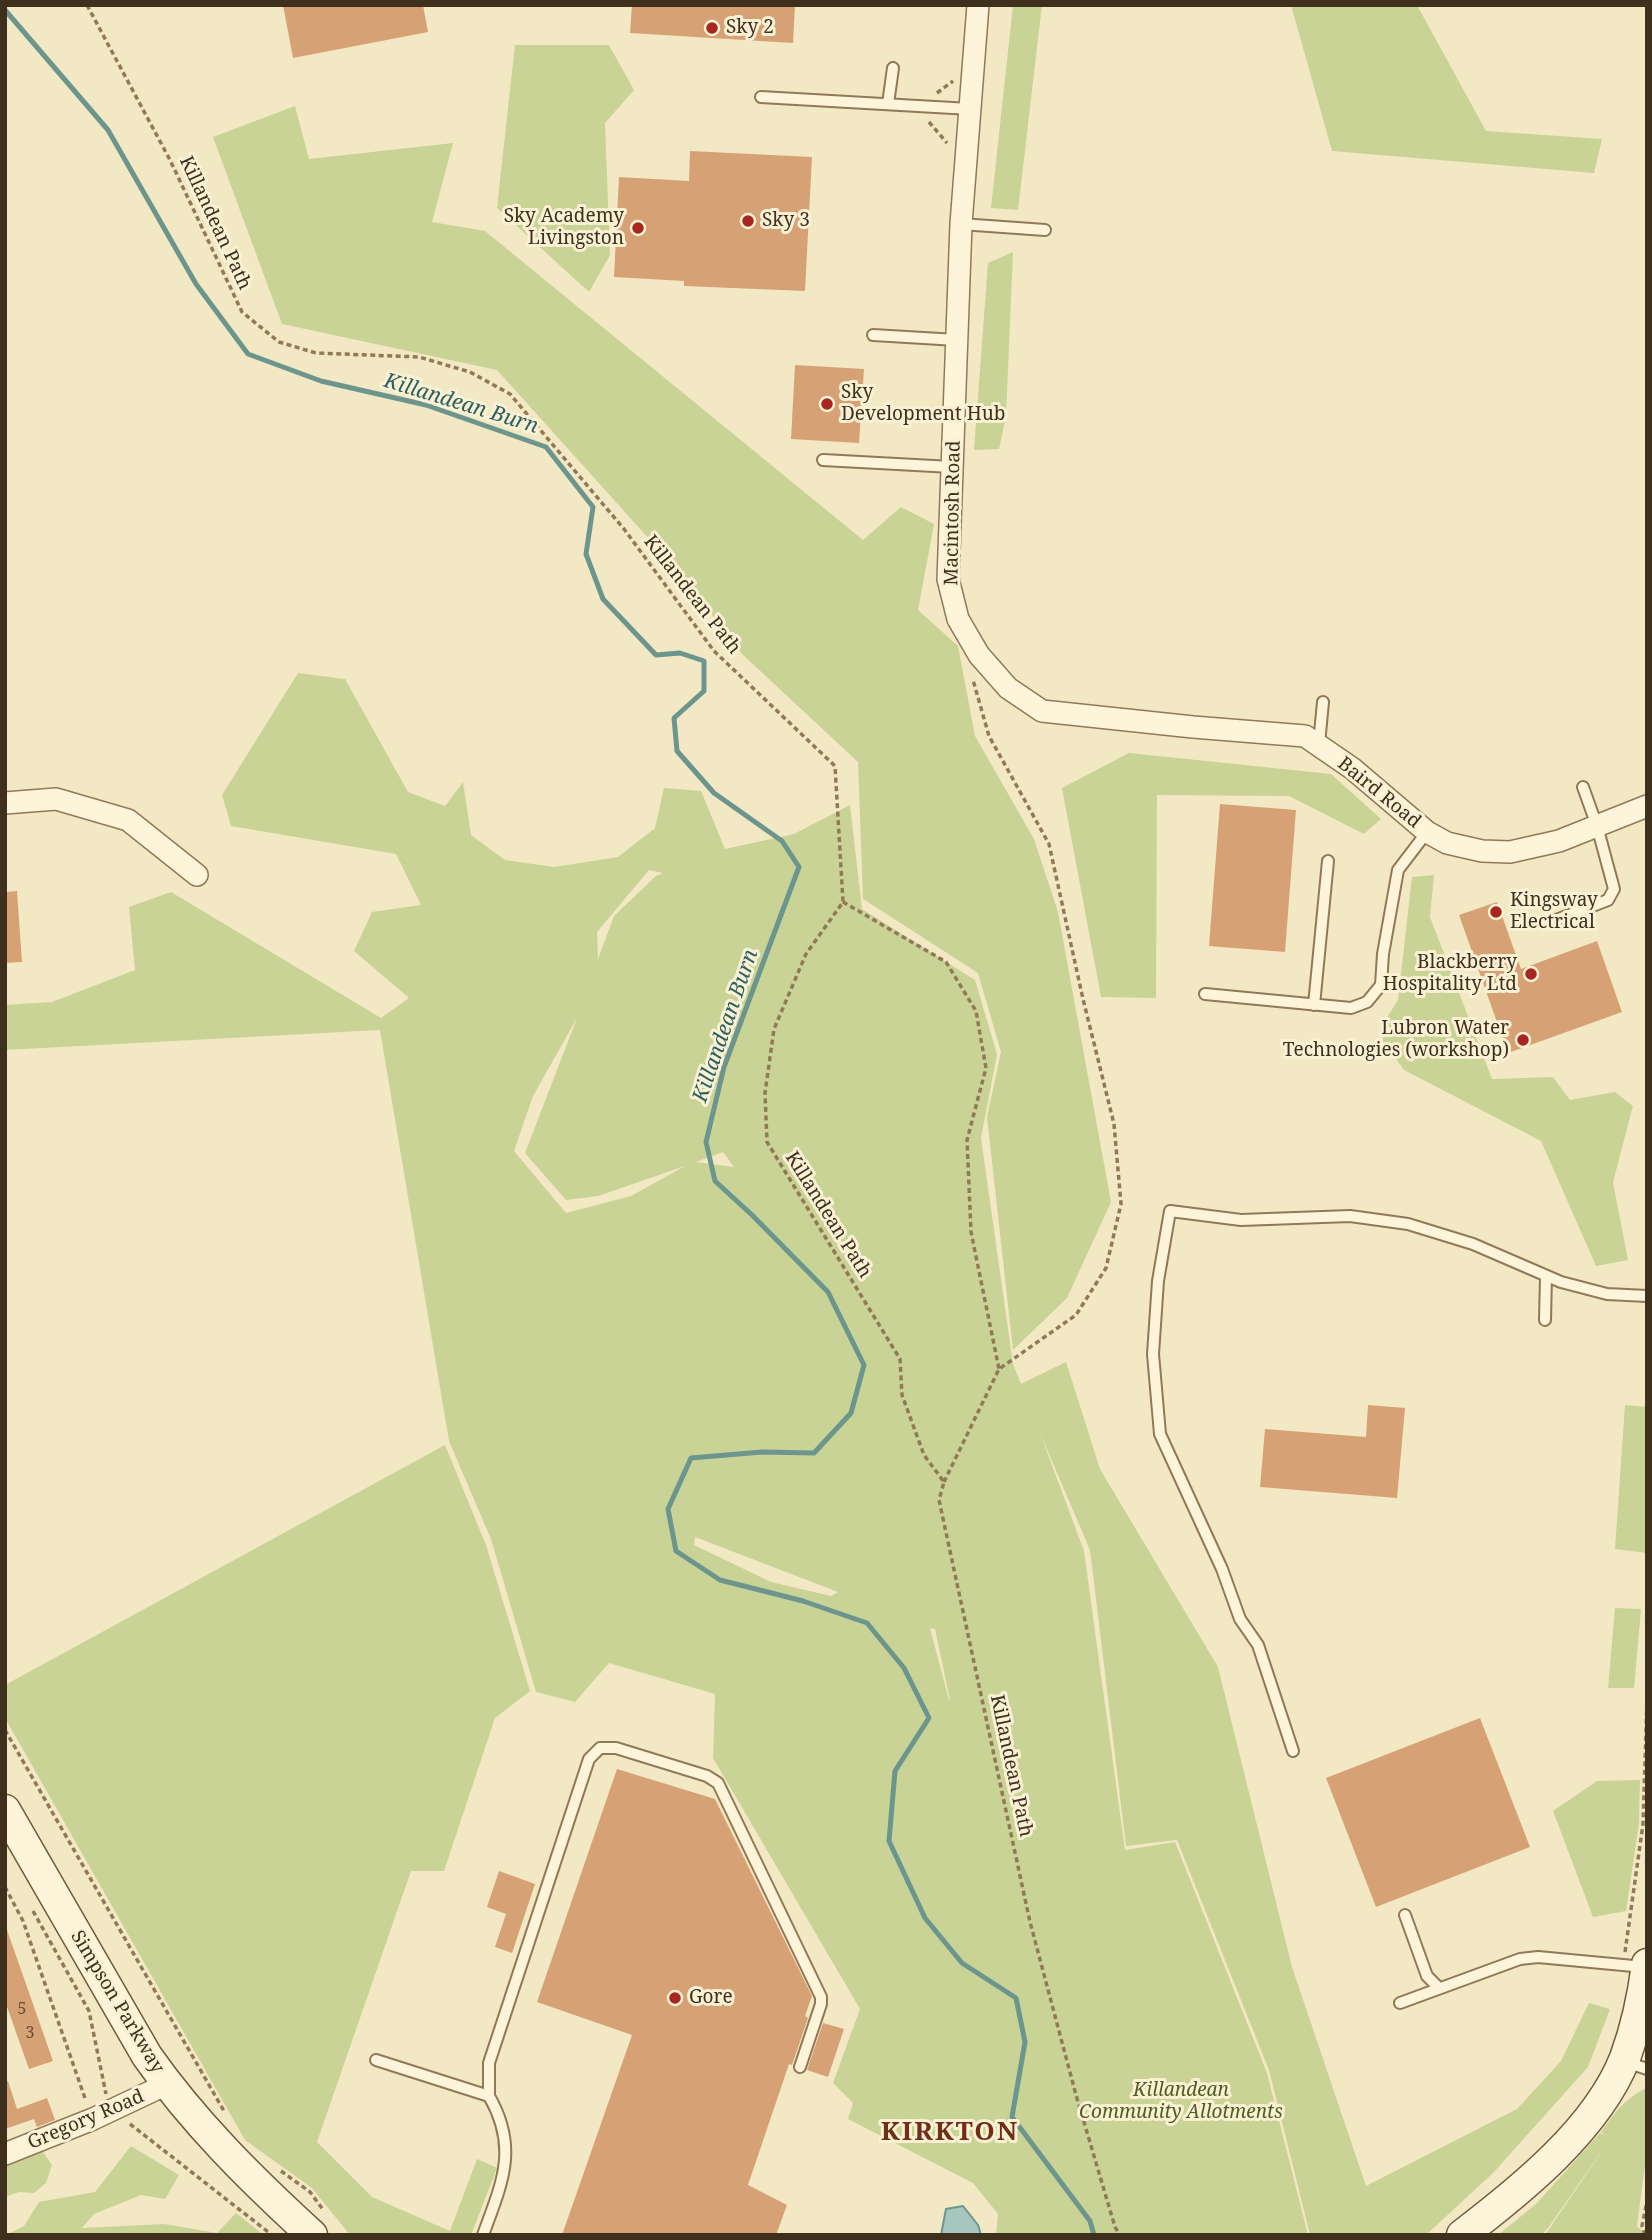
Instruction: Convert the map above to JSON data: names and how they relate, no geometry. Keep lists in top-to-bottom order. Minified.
{"streets":{"main road":["Simpson Parkway"],"street":["Macintosh Road","Baird Road","Gregory Road"],"path":["Killandean Path"]},"crossings":[["Macintosh Road","Baird Road"],["Simpson Parkway","Gregory Road"]],"districts":["KIRKTON"],"water":["Killandean Burn"],"parks":["Killandean Community Allotments"],"places":["Sky 2","Sky 3","Sky Academy Livingston","Sky Development Hub","Kingsway Electrical","Blackberry Hospitality Ltd","Lubron Water Technologies (workshop)","Gore"],"house_numbers":["5","3"]}
